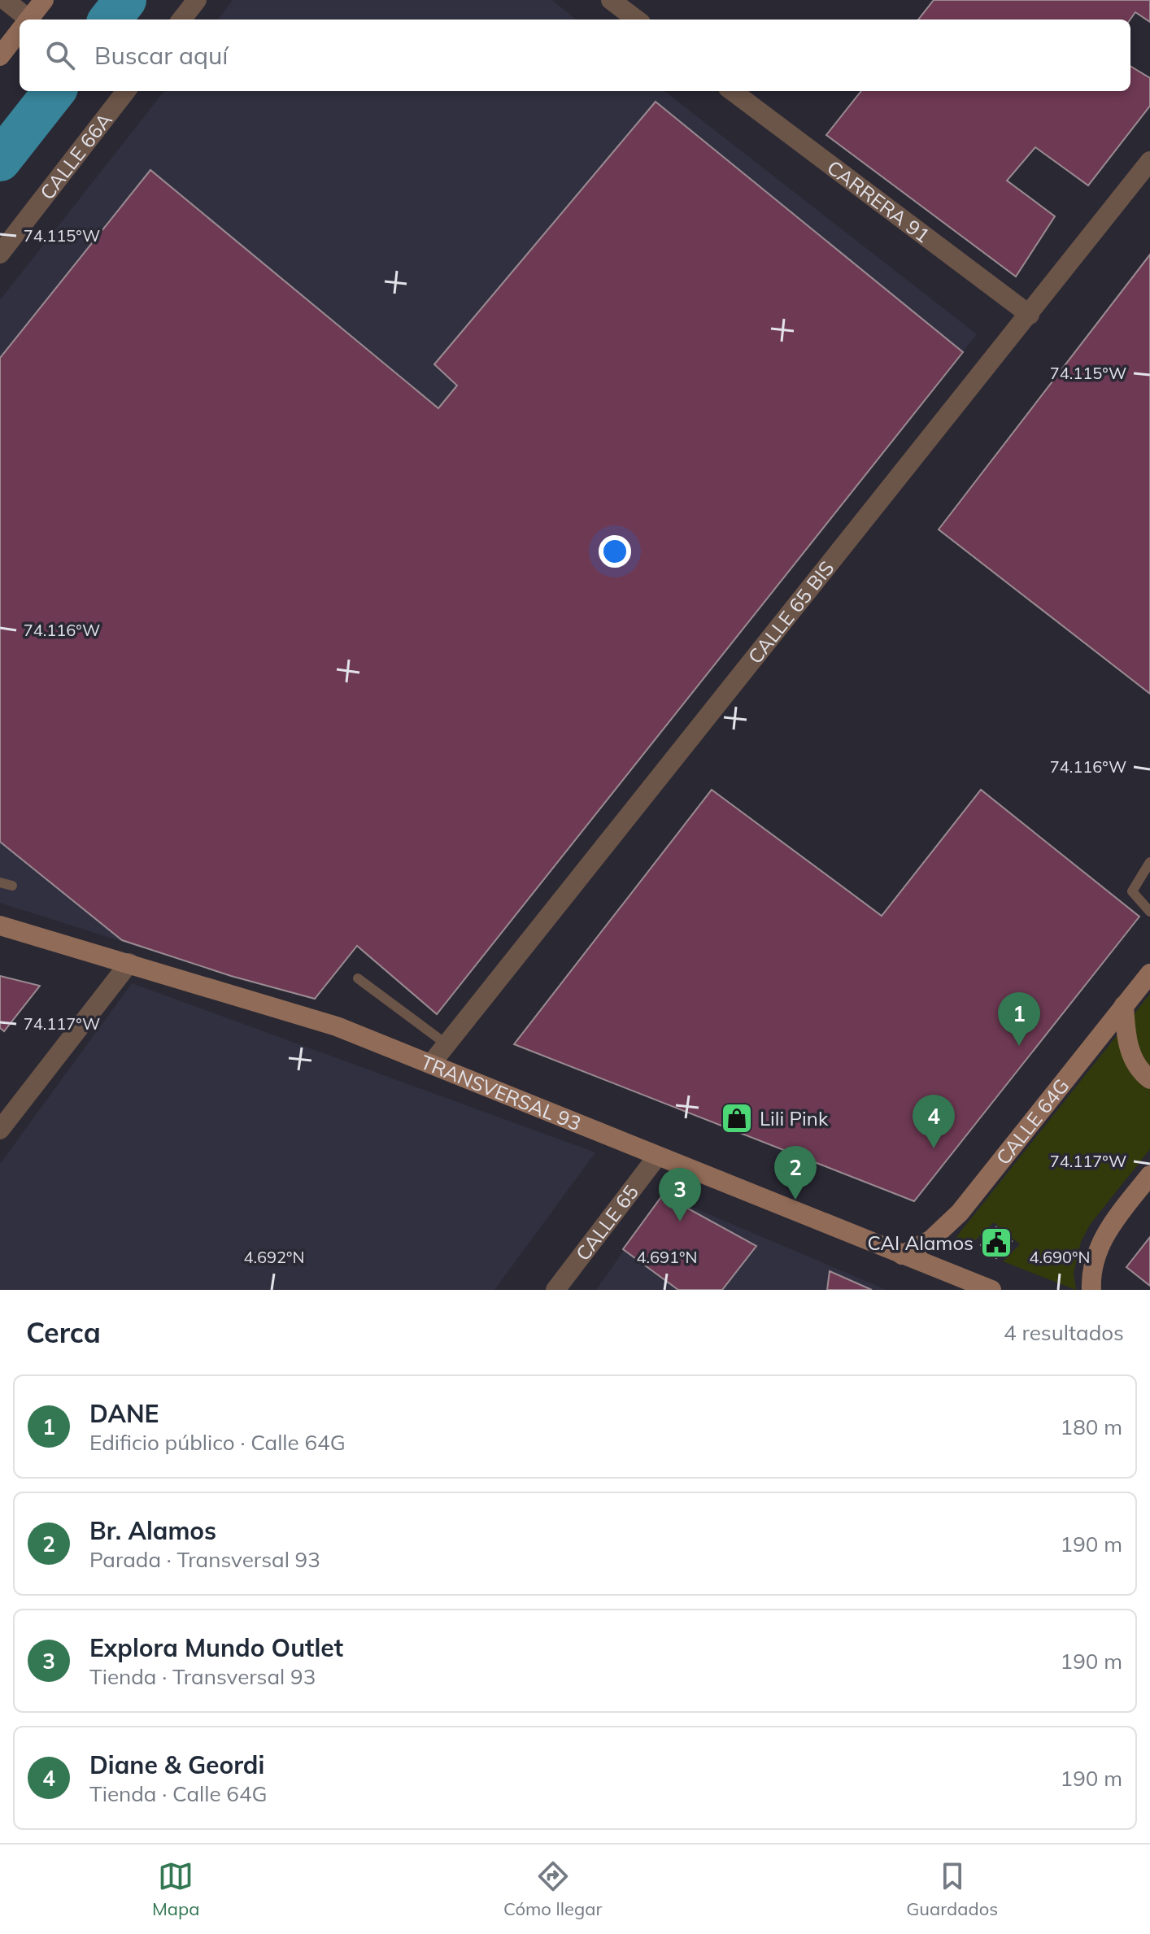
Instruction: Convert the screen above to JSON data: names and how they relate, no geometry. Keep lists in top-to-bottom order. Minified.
{"streets":{"main road":["TRANSVERSAL 93","CALLE 64G"],"street":["CALLE 66A","CARRERA 91","CALLE 65 BIS","CALLE 65"]},"crossings":[["CARRERA 91","CALLE 65 BIS"],["CALLE 65 BIS","TRANSVERSAL 93"],["TRANSVERSAL 93","CALLE 64G"],["TRANSVERSAL 93","CALLE 65"]],"places":{"shop":["Lili Pink"],"public building":["CAI Alamos"]},"page":{"search":"Buscar aquí","pins":["1","4","2","3"],"heading":["Cerca","4 resultados"],"list":[{"mark":"1","name":"DANE","note":"Edificio público · Calle 64G","value":"180 m"},{"mark":"2","name":"Br. Alamos","note":"Parada · Transversal 93","value":"190 m"},{"mark":"3","name":"Explora Mundo Outlet","note":"Tienda · Transversal 93","value":"190 m"},{"mark":"4","name":"Diane & Geordi","note":"Tienda · Calle 64G","value":"190 m"}],"nav":["Mapa","Cómo llegar","Guardados"]},"coordinates":["74.115°W","74.116°W","74.117°W","4.692°N","4.691°N","4.690°N"]}
